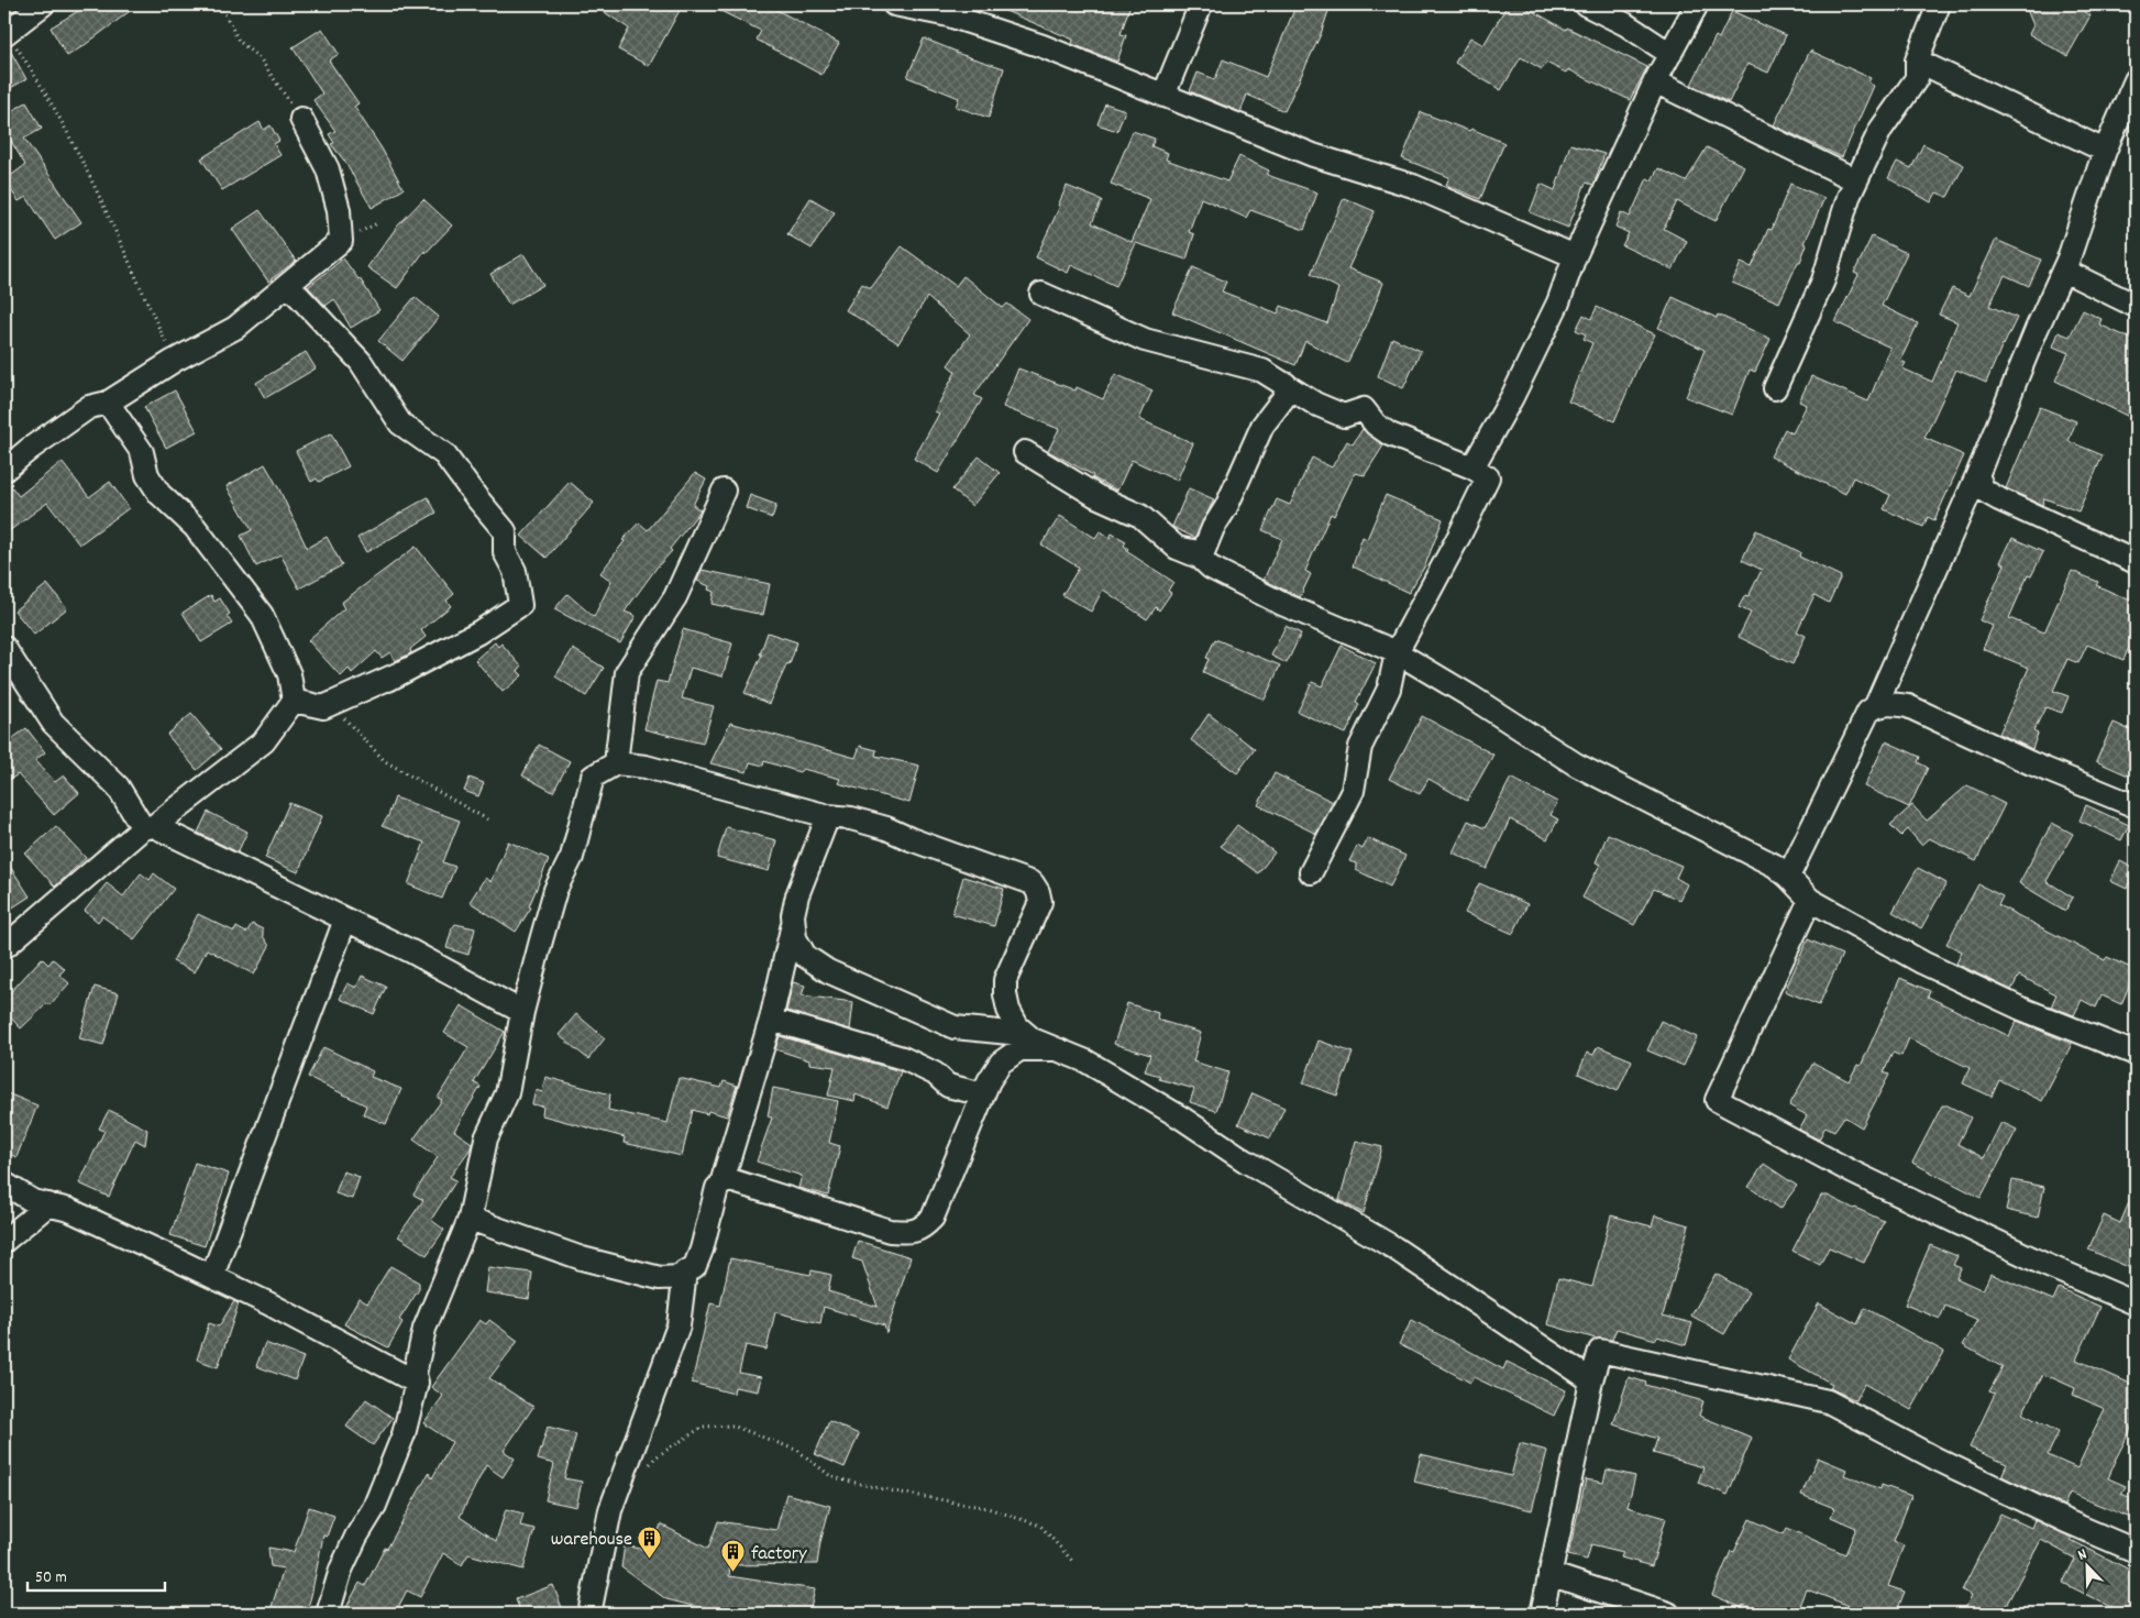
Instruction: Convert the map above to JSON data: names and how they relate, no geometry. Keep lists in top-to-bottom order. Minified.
{"places":{"building":["warehouse","factory"]},"scale_bar":"50 m","north":"top left"}
